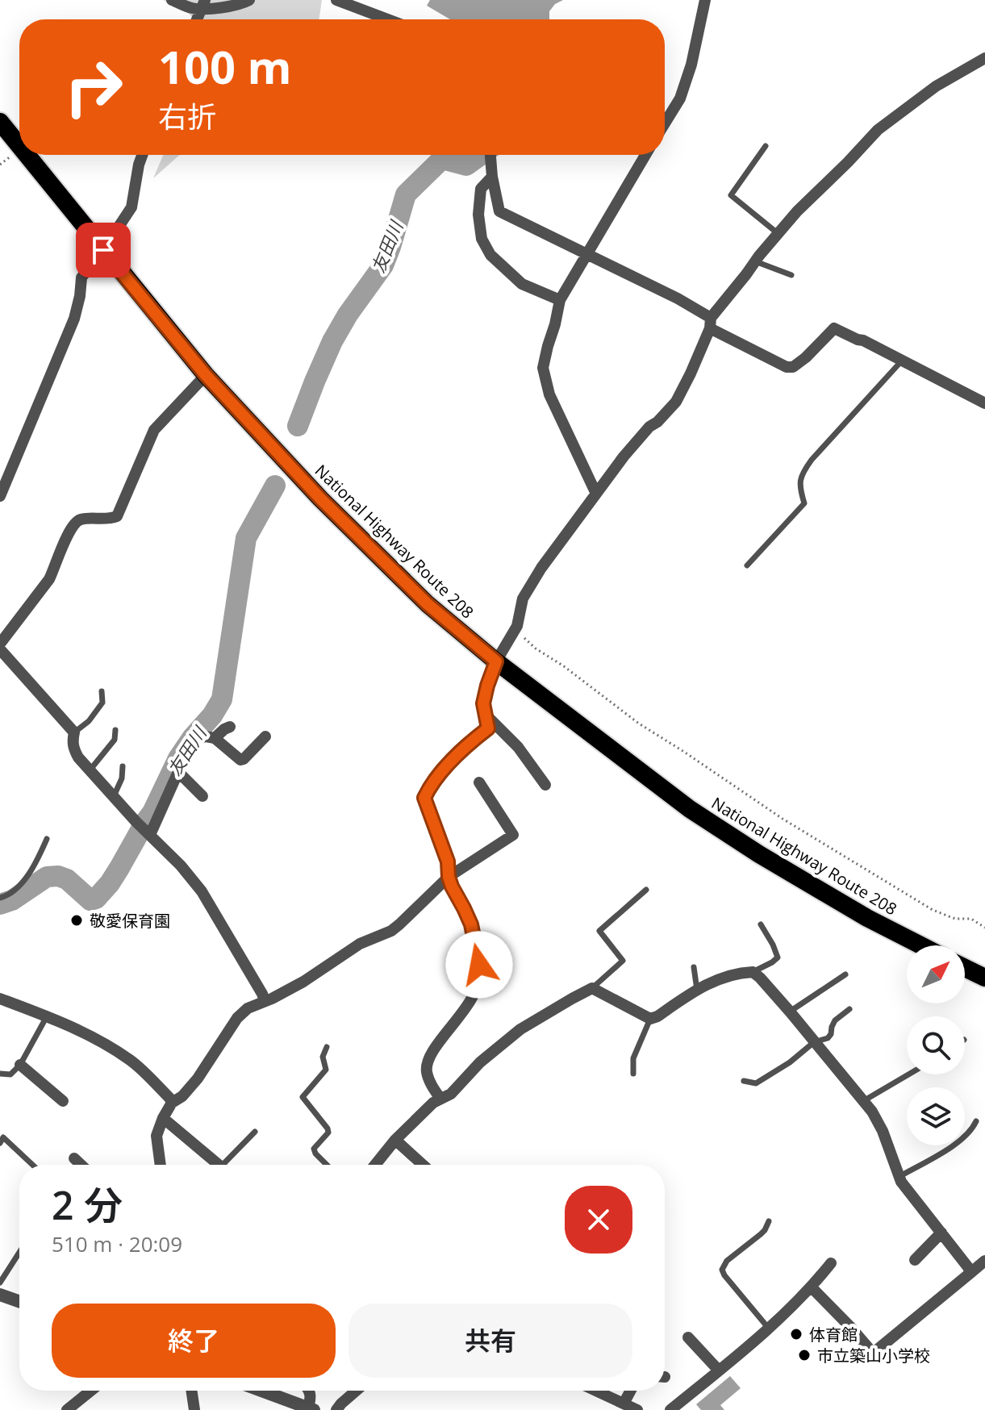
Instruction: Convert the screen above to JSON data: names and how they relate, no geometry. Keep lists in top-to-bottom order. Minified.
{"streets":{"highway":["National Highway Route 208"]},"water":["友田川"],"places":["敬愛保育園","体育館","市立築山小学校"],"north":"top right","page":{"turn":["100 m","右折"],"heading":["2 分","510 m · 20:09"],"buttons":["終了","共有"]}}
